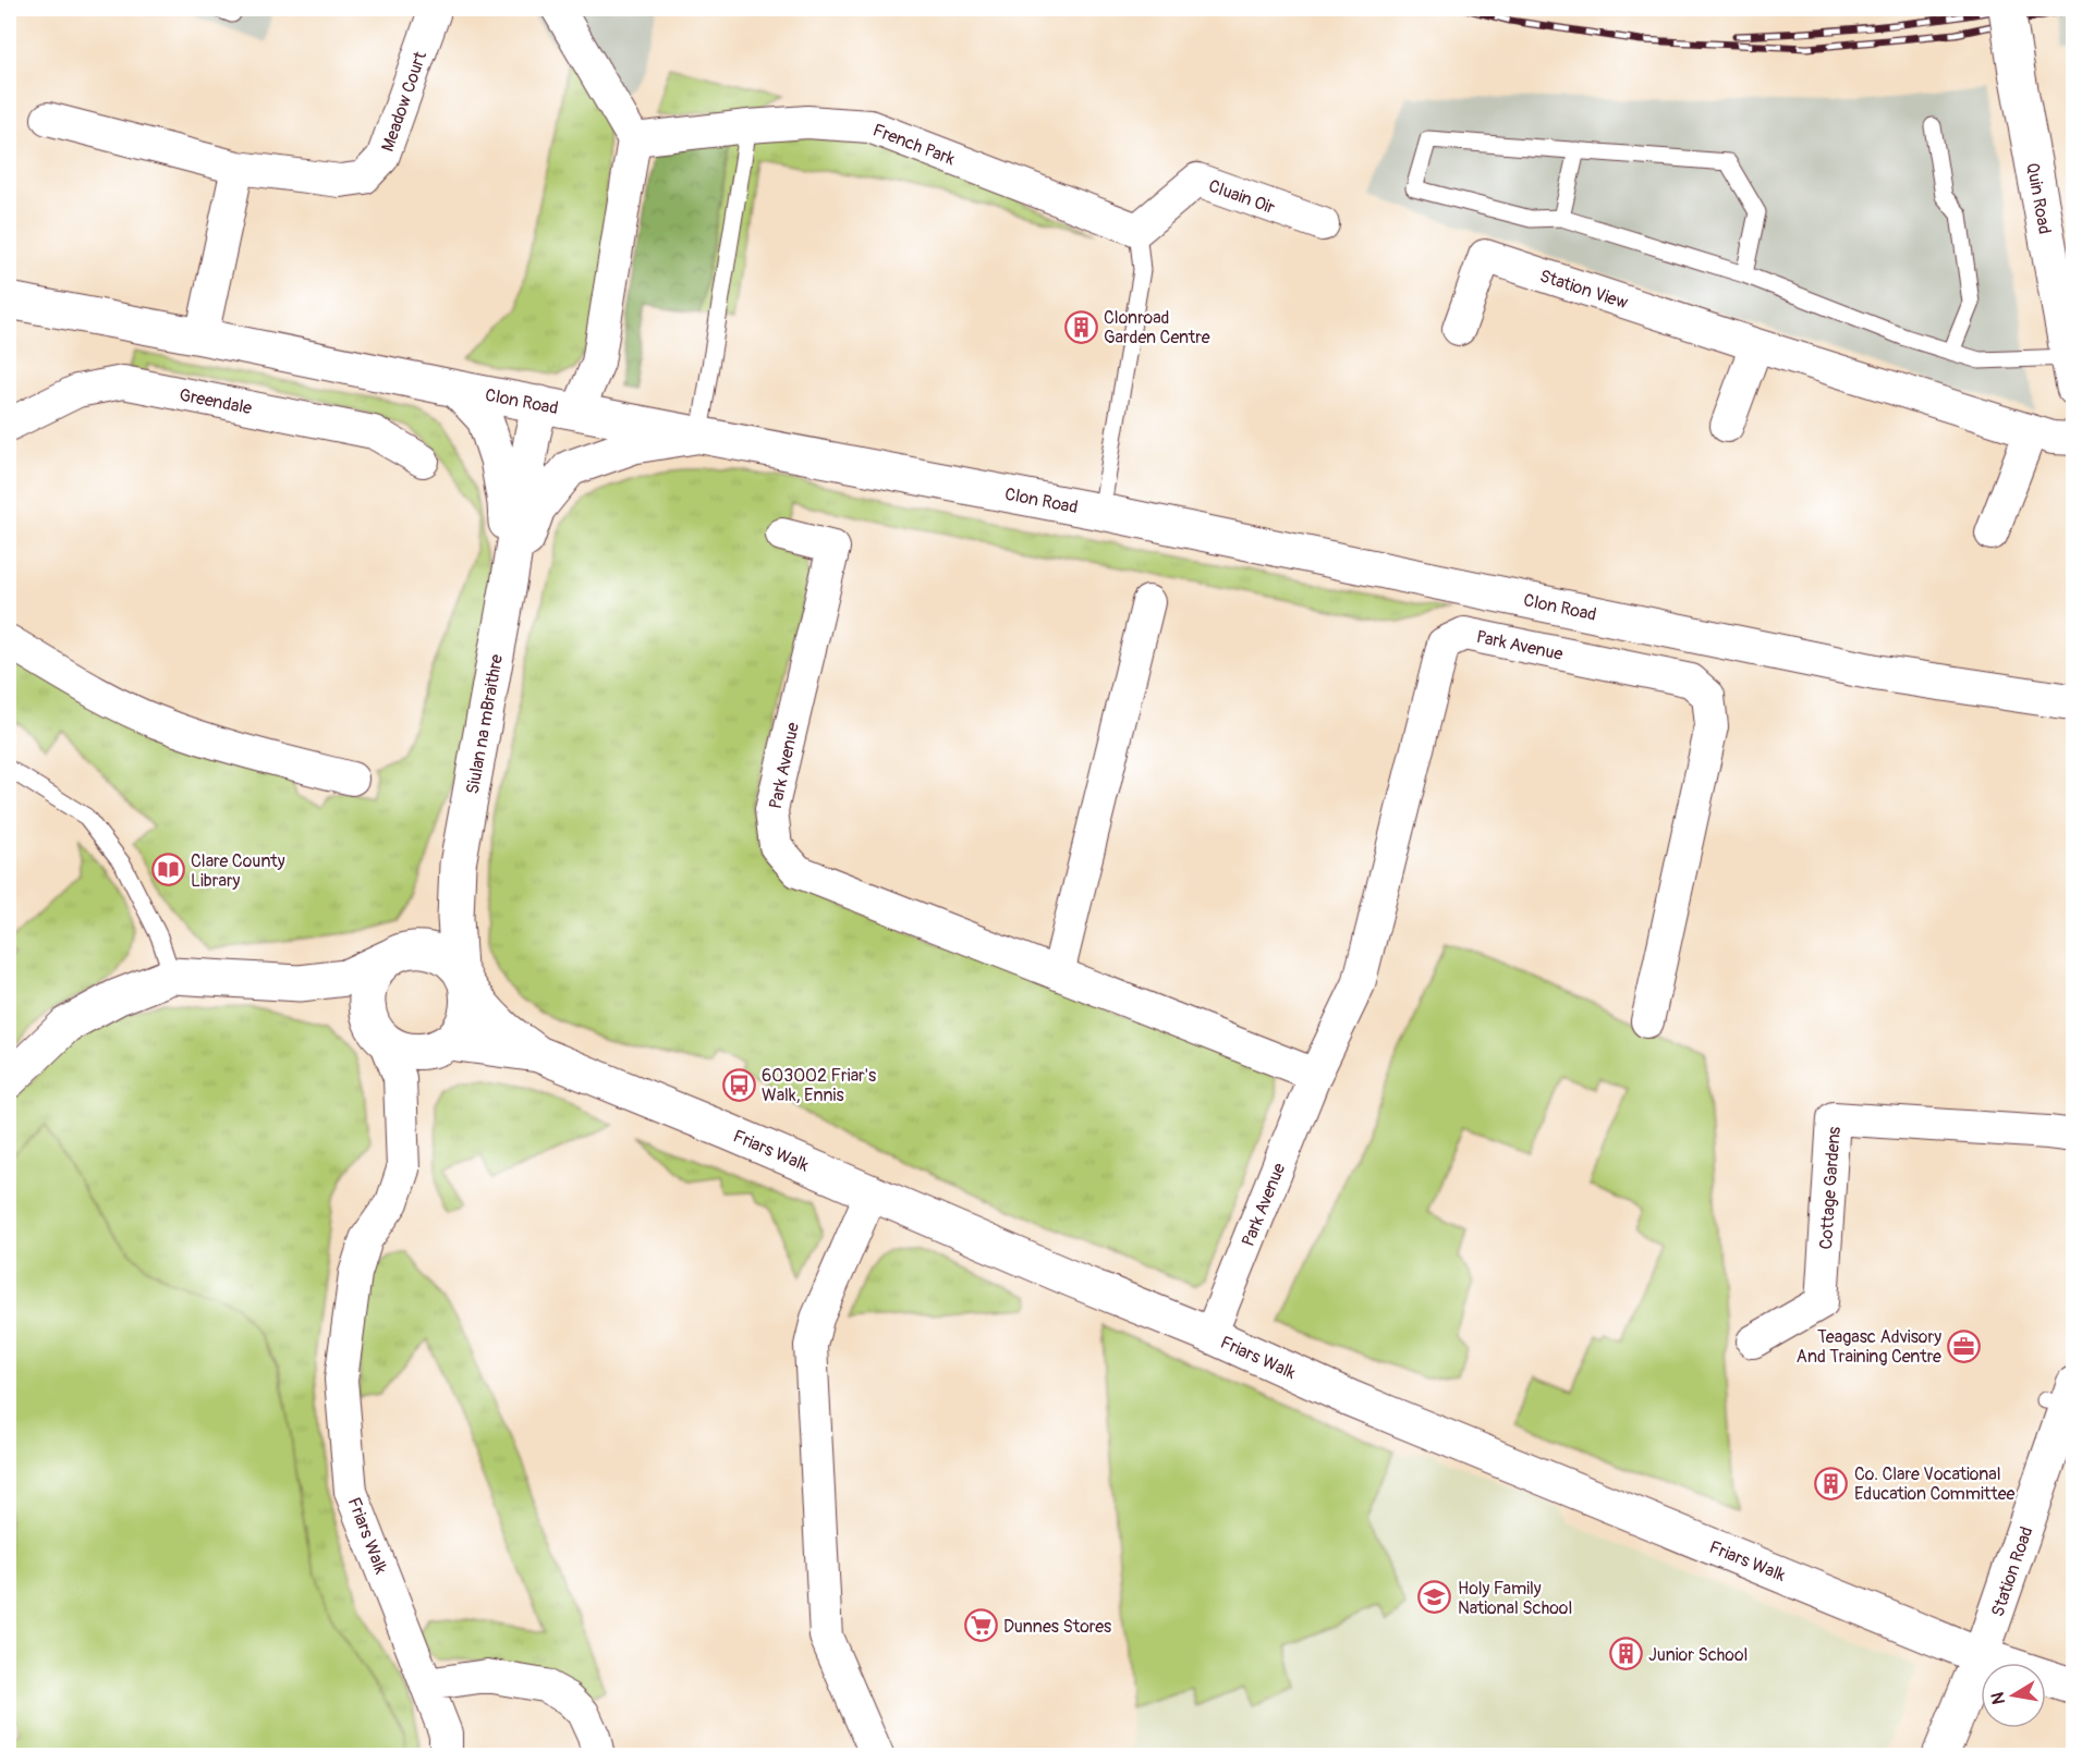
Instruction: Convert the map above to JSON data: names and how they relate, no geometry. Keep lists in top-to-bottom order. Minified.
{"streets":{"street":["Meadow Court","French Park","Cluain Oir","Quin Road","Station View","Greendale","Clon Road","Park Avenue","Siulan na mBraithre","Friars Walk","Cottage Gardens","Station Road"]},"crossings":[["French Park","Cluain Oir"],["Clon Road","Siulan na mBraithre"],["Park Avenue","Friars Walk"],["Siulan na mBraithre","Friars Walk"],["Friars Walk","Station Road"]],"places":{"building":["Clonroad Garden Centre","Co. Clare Vocational Education Committee","Junior School"],"library":["Clare County Library"],"bus stop":["603002 Friar's Walk, Ennis"],"office":["Teagasc Advisory And Training Centre"],"school or university":["Holy Family National School"],"supermarket":["Dunnes Stores"]},"north":"left"}
